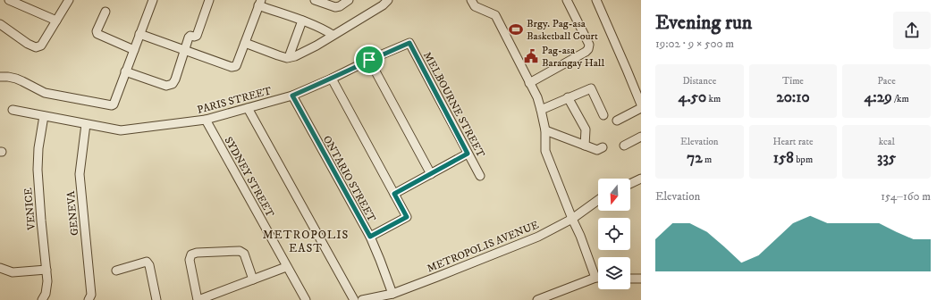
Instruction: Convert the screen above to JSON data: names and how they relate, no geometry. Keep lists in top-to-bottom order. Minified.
{"streets":{"street":["PARIS STREET","MELBOURNE STREET","SYDNEY STREET","ONTARIO STREET","VENICE","GENEVA","METROPOLIS AVENUE"]},"crossings":[["PARIS STREET","MELBOURNE STREET"],["PARIS STREET","SYDNEY STREET"],["PARIS STREET","ONTARIO STREET"],["PARIS STREET","VENICE"],["PARIS STREET","GENEVA"],["ONTARIO STREET","METROPOLIS AVENUE"]],"districts":["METROPOLIS EAST"],"places":{"sports":["Brgy. Pag-asa Basketball Court"],"public building":["Pag-asa Barangay Hall"]},"north":"bottom","page":{"heading":["Evening run","19:02 · 9 × 500 m"],"stats":[["Distance","4.50 km"],["Time","20:10"],["Pace","4:29 /km"],["Elevation","72 m"],["Heart rate","158 bpm"],["kcal","335"]],"chart":["Elevation","154–160 m"]}}
